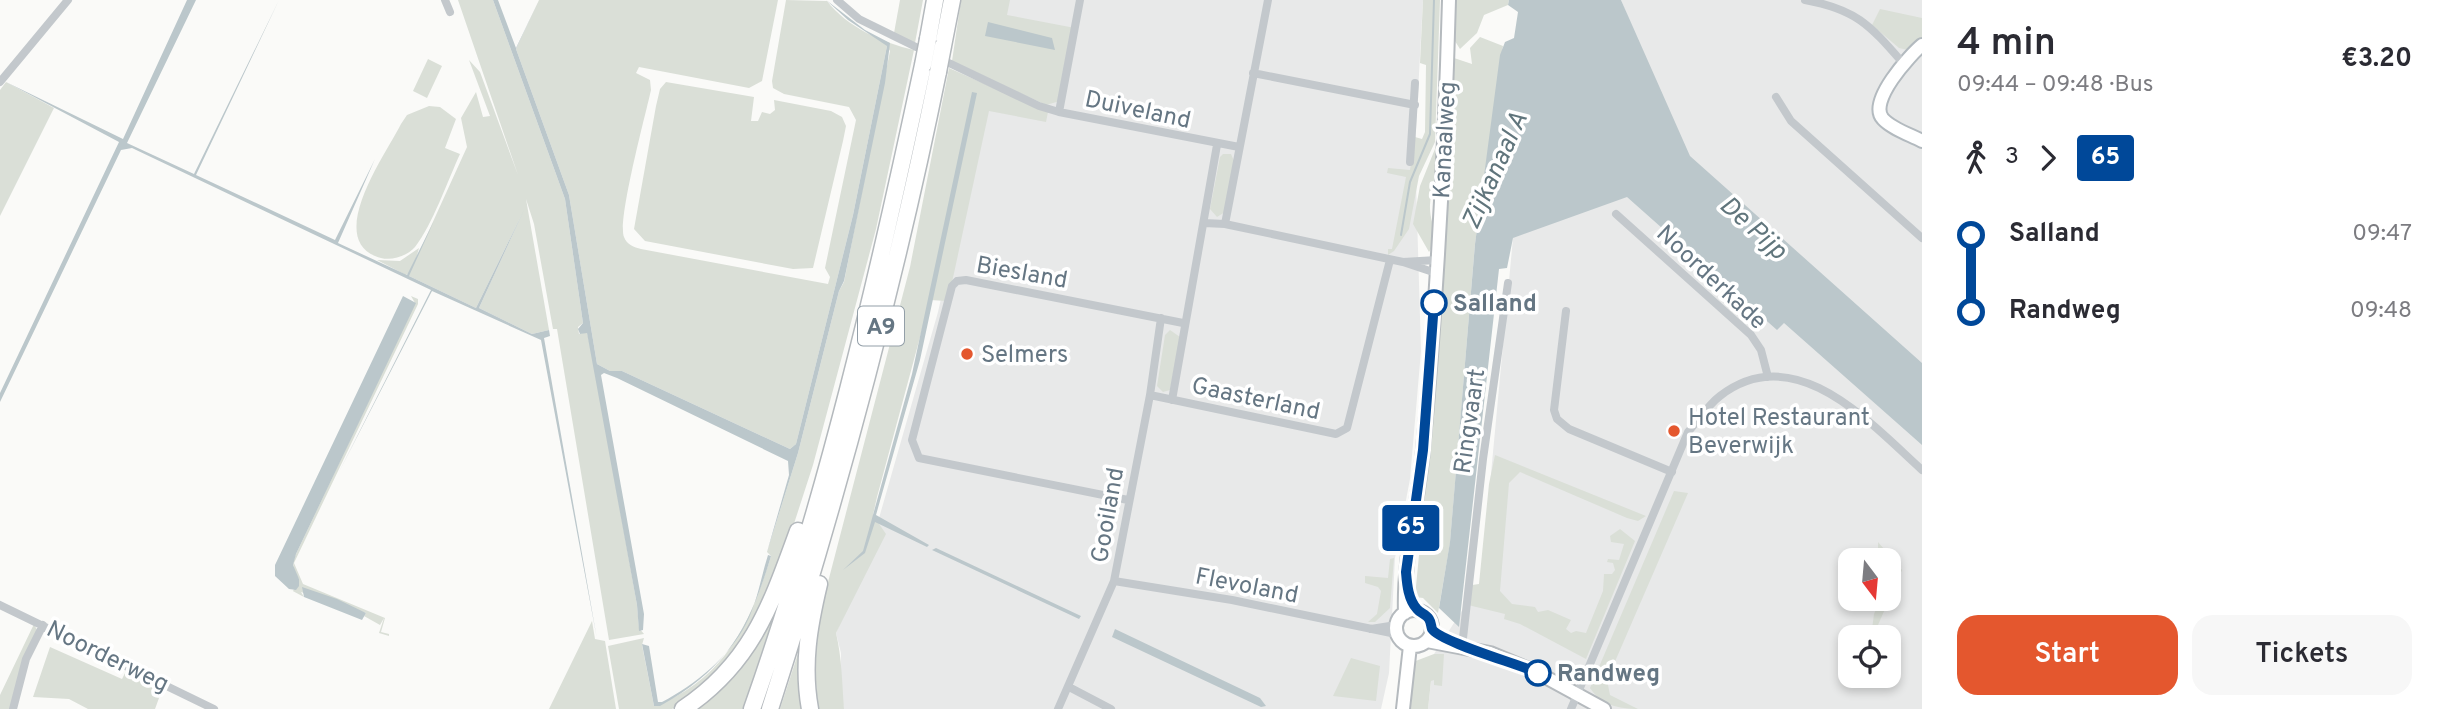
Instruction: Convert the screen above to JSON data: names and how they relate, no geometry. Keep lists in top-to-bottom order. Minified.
{"streets":{"highway":["A9"],"main road":["Kanaalweg"],"street":["Duiveland","Biesland","Noorderkade","Gaasterland","Ringvaart","Gooiland","Flevoland","Noorderweg"]},"crossings":[["Kanaalweg","Flevoland"],["Biesland","Gooiland"],["Gaasterland","Gooiland"],["Gooiland","Flevoland"]],"water":["Zijkanaal A","De Pijp"],"places":["Salland","Selmers","Hotel Restaurant Beverwijk","Randweg"],"lines":["bus line 65"],"north":"bottom","page":{"on_map":"65","heading":["4 min","09:44 – 09:48 · Bus","€3.20"],"legs":["3","65"],"list":[{"name":"Salland","value":"09:47"},{"name":"Randweg","value":"09:48"}],"buttons":["Start","Tickets"]}}
